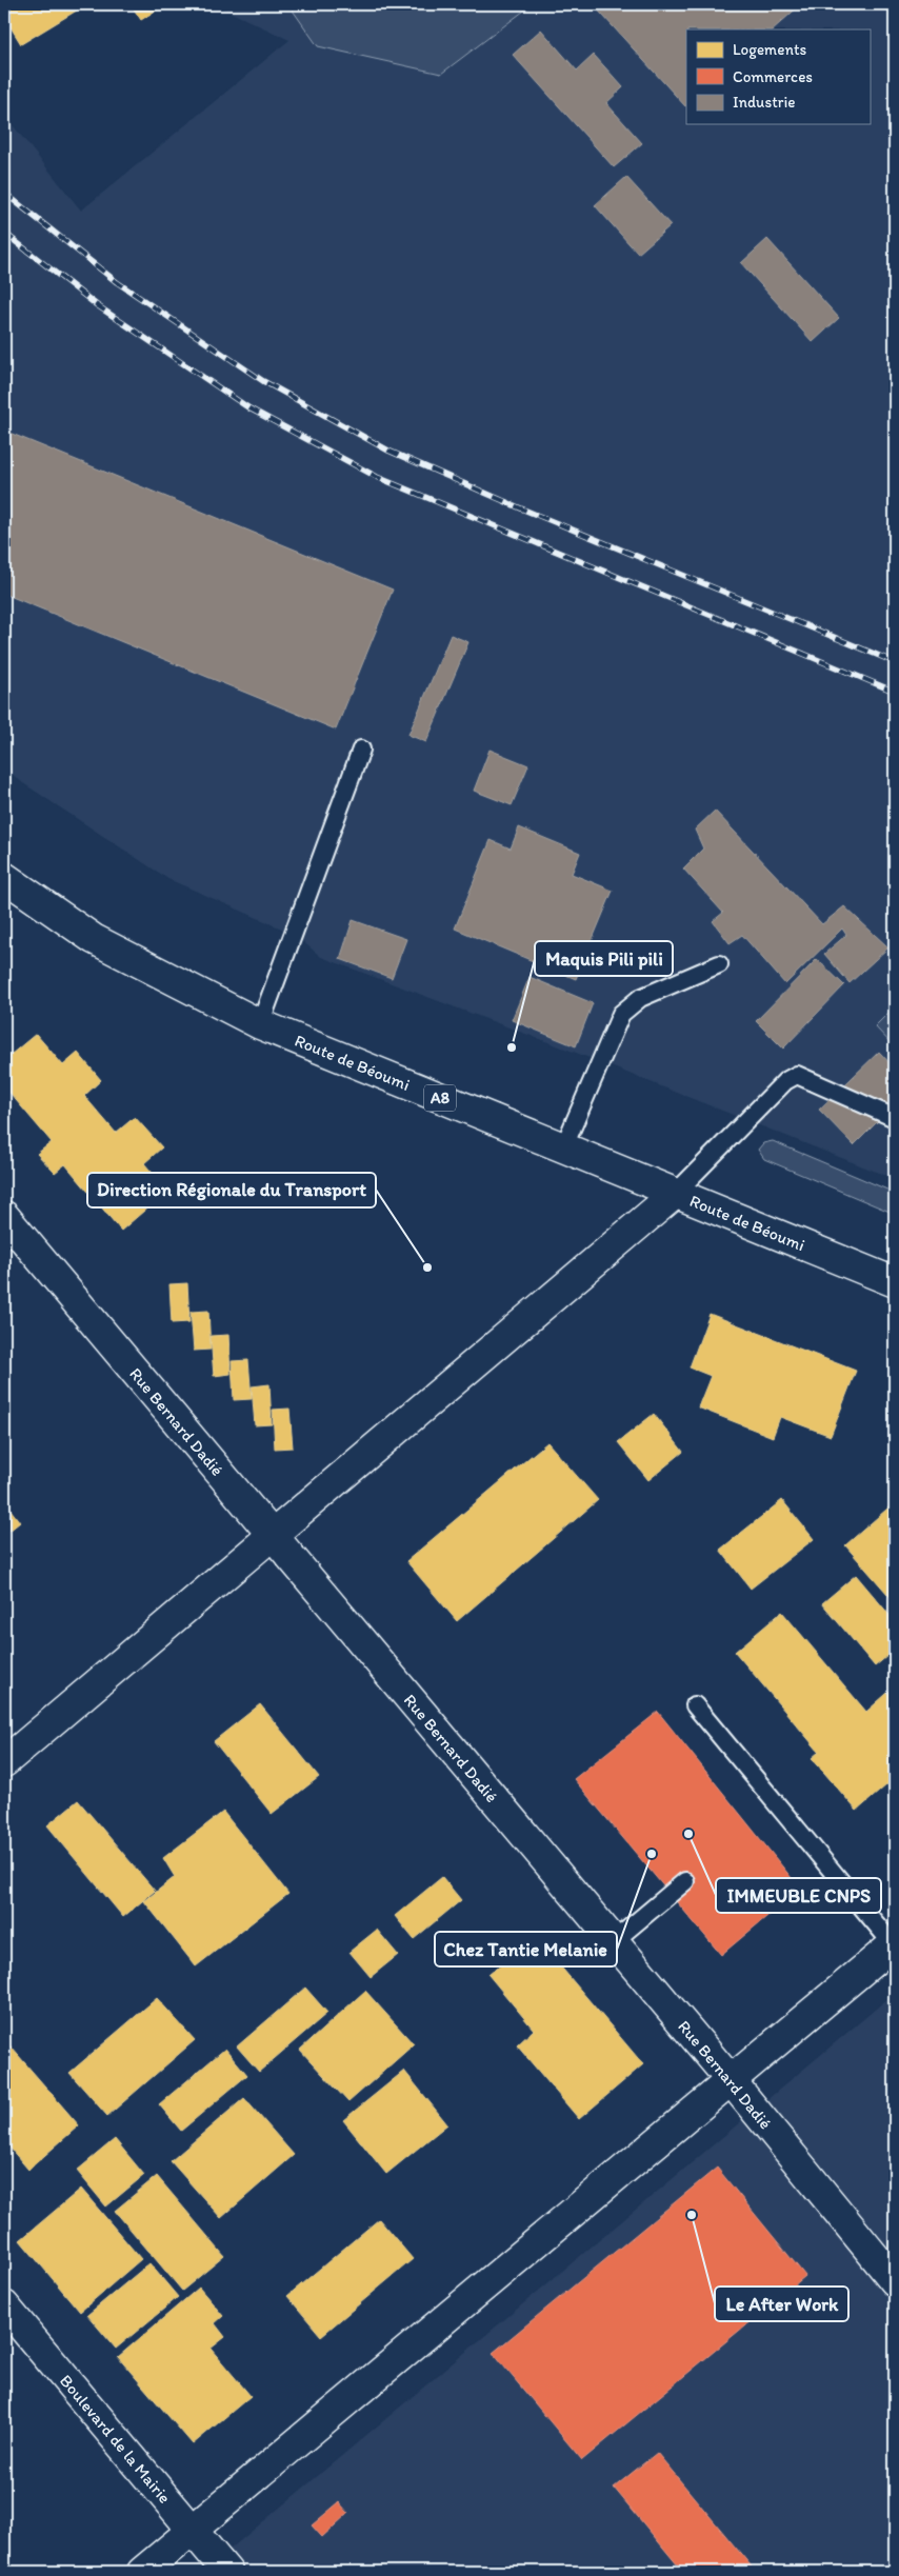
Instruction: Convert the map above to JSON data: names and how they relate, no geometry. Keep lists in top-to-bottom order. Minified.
{"streets":{"street":["Route de Béoumi","A8","Rue Bernard Dadié","Boulevard de la Mairie"]},"places":["Maquis Pili pili","Direction Régionale du Transport","IMMEUBLE CNPS","Chez Tantie Melanie","Le After Work"],"legend":["Logements","Commerces","Industrie"]}
